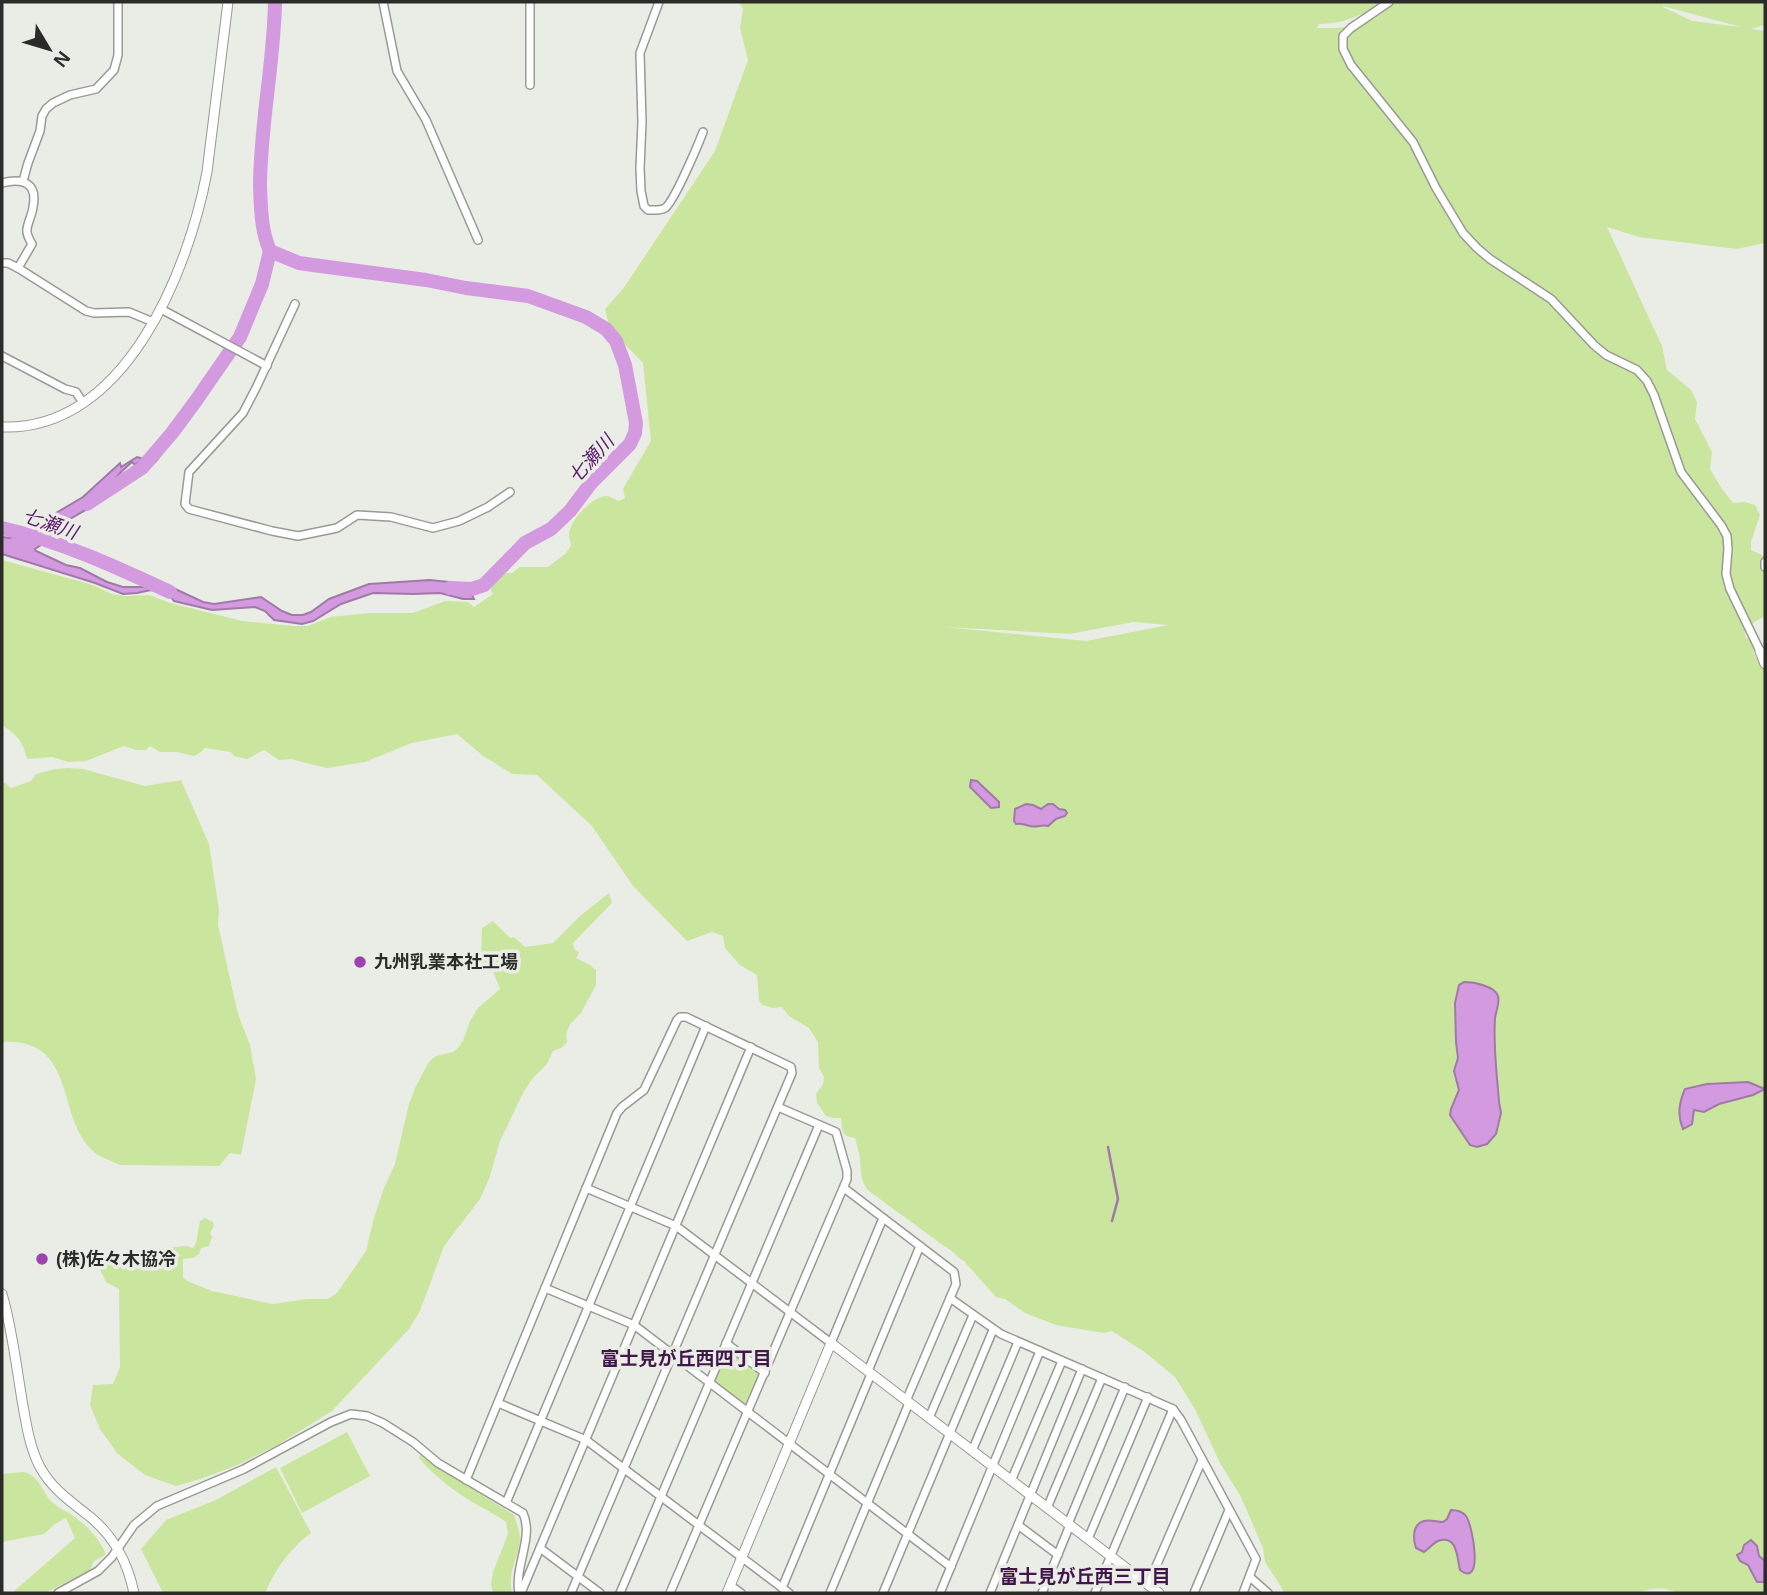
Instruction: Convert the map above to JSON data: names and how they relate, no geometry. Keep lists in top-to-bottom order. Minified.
{"districts":["富士見が丘西四丁目","富士見が丘西三丁目"],"water":["七瀬川"],"places":["九州乳業本社工場","(株)佐々木協冷"],"north":"bottom right"}
